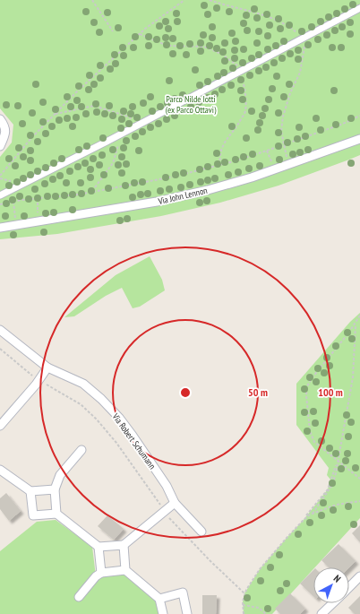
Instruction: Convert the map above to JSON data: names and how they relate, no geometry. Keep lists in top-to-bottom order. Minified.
{"streets":{"street":["Via John Lennon","Via Robert Schumann"]},"parks":["Parco Nilde Iotti (ex Parco Ottavi)"],"north":"top right","rings":["50 m","100 m"]}
